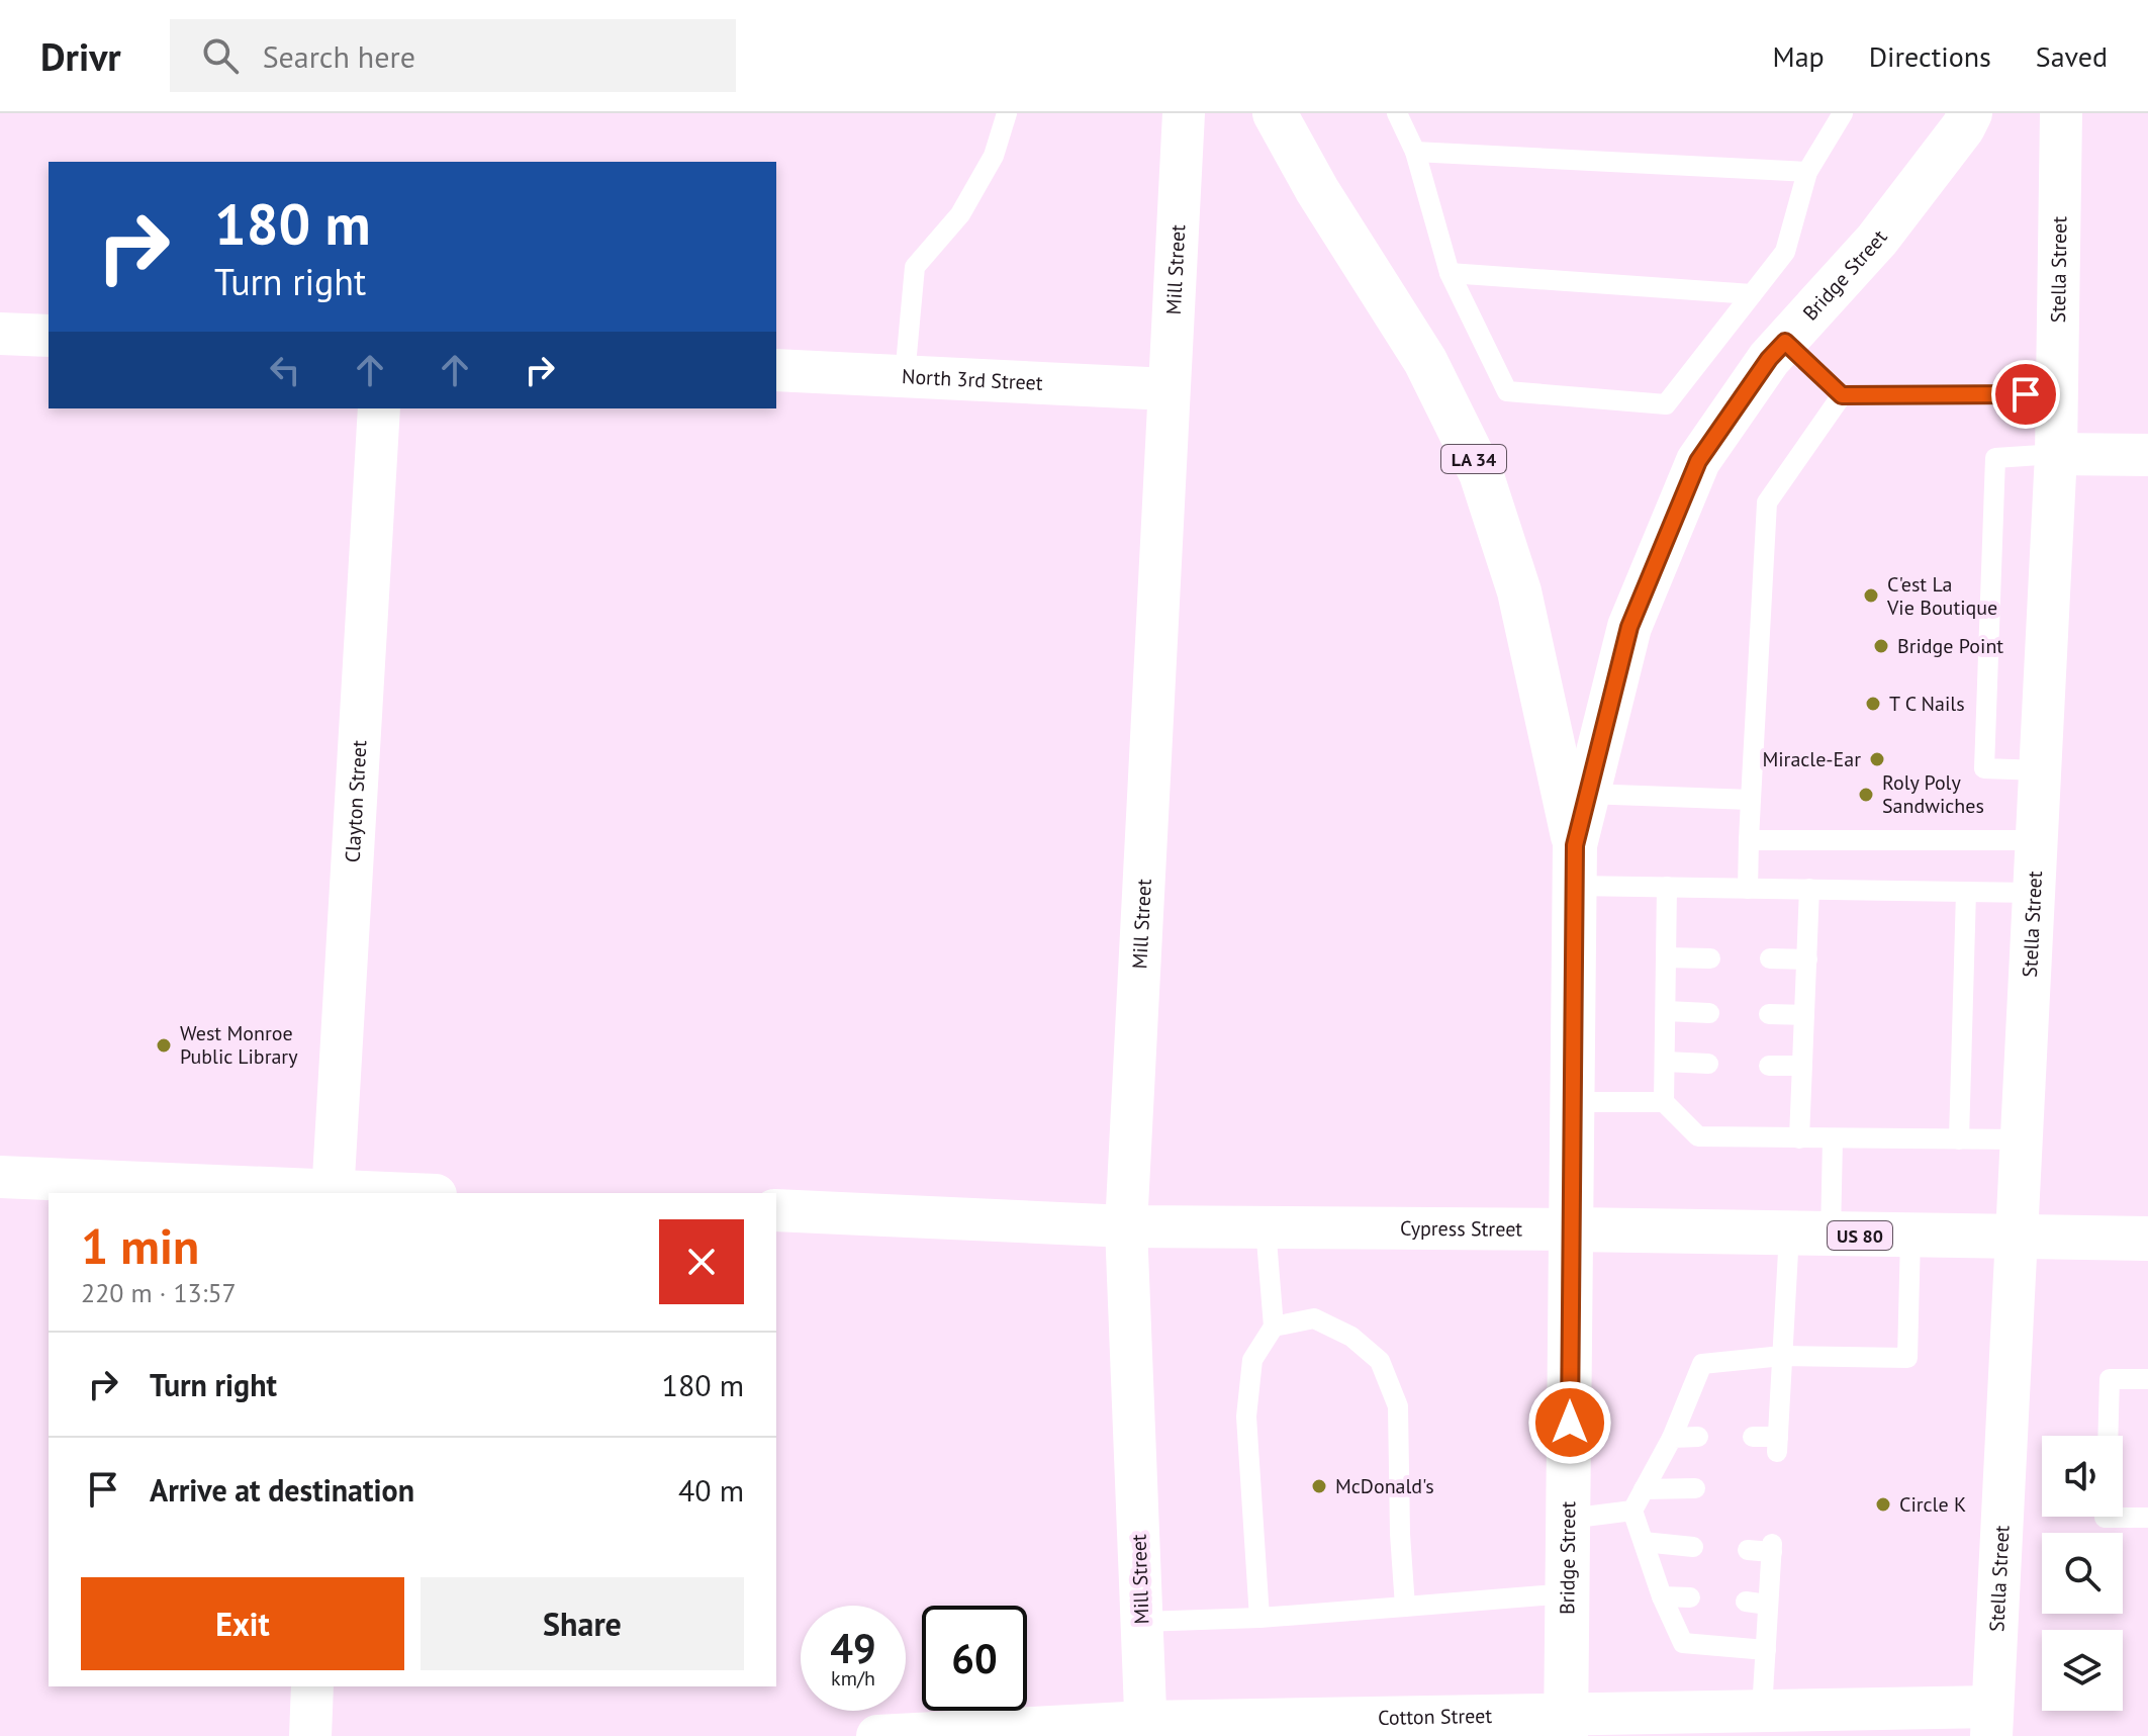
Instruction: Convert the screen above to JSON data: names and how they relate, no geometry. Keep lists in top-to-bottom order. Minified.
{"streets":{"main road":["Bridge Street","LA 34","Cypress Street","US 80"],"street":["Mill Street","Stella Street","North 3rd Street","Clayton Street","Cotton Street"]},"crossings":[["Mill Street","North 3rd Street"],["Mill Street","Cypress Street"],["Mill Street","Cotton Street"],["Stella Street","Cypress Street"],["Stella Street","Cotton Street"],["Bridge Street","Cypress Street"],["Bridge Street","Cotton Street"]],"places":["C'est La Vie Boutique","Bridge Point","T C Nails","Miracle-Ear","Roly Poly Sandwiches","West Monroe Public Library","McDonald's","Circle K"],"page":{"header":"Drivr","search":"Search here","nav":["Map","Directions","Saved"],"turn":["180 m","Turn right"],"heading":["1 min","220 m · 13:57"],"list":[{"name":"Turn right","value":"180 m"},{"name":"Arrive at destination","value":"40 m"}],"buttons":["Exit","Share"],"speed":"49 km/h","limit":"60"}}
